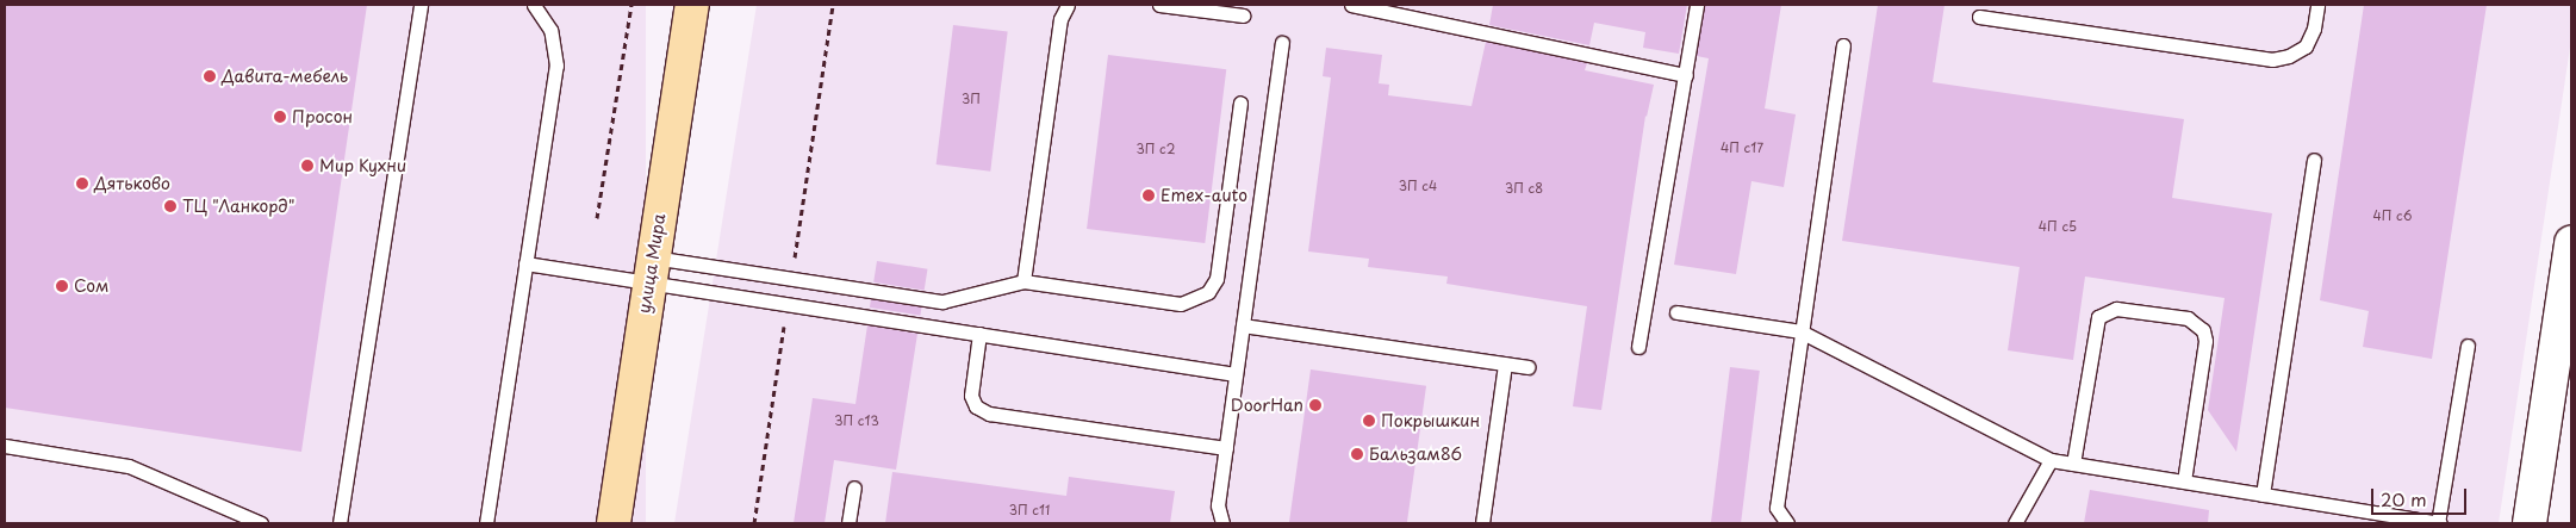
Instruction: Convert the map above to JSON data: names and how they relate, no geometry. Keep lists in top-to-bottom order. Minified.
{"streets":{"main road":["улица Мира"]},"places":["Давита-мебель","Просон","Мир Кухни","Дятьково","Emex-auto","ТЦ \"Ланкорд\"","Сом","DoorHan","Покрышкин","Бальзам86"],"house_numbers":["3П","4П с17","3П с2","3П с4","3П с8","4П с6","4П с5","3П с13","3П с11"],"scale_bar":"20 m"}
